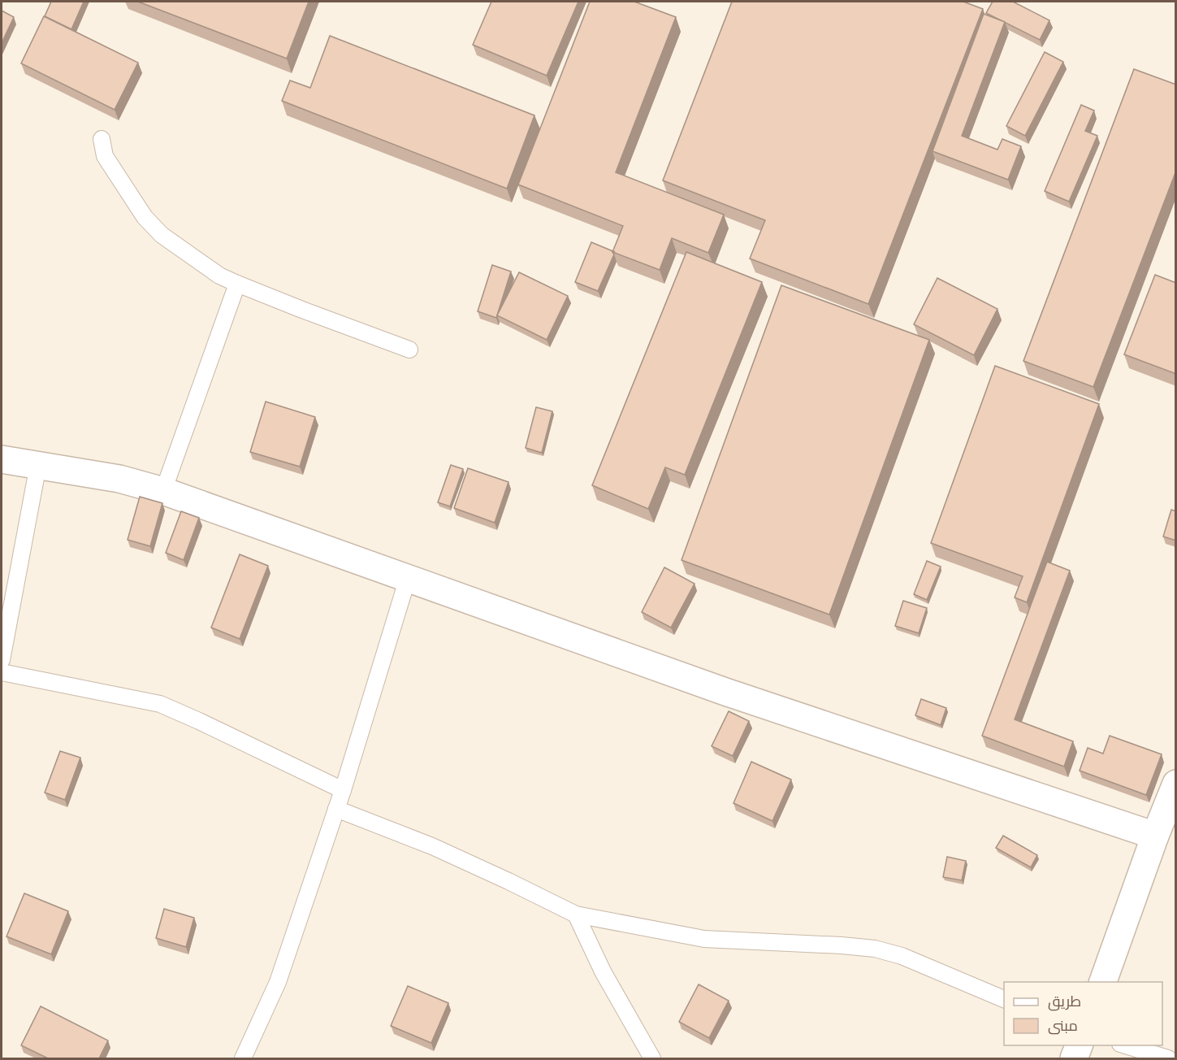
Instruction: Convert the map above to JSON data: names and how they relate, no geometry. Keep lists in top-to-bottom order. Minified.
{"legend":["طريق","مبنى"]}
